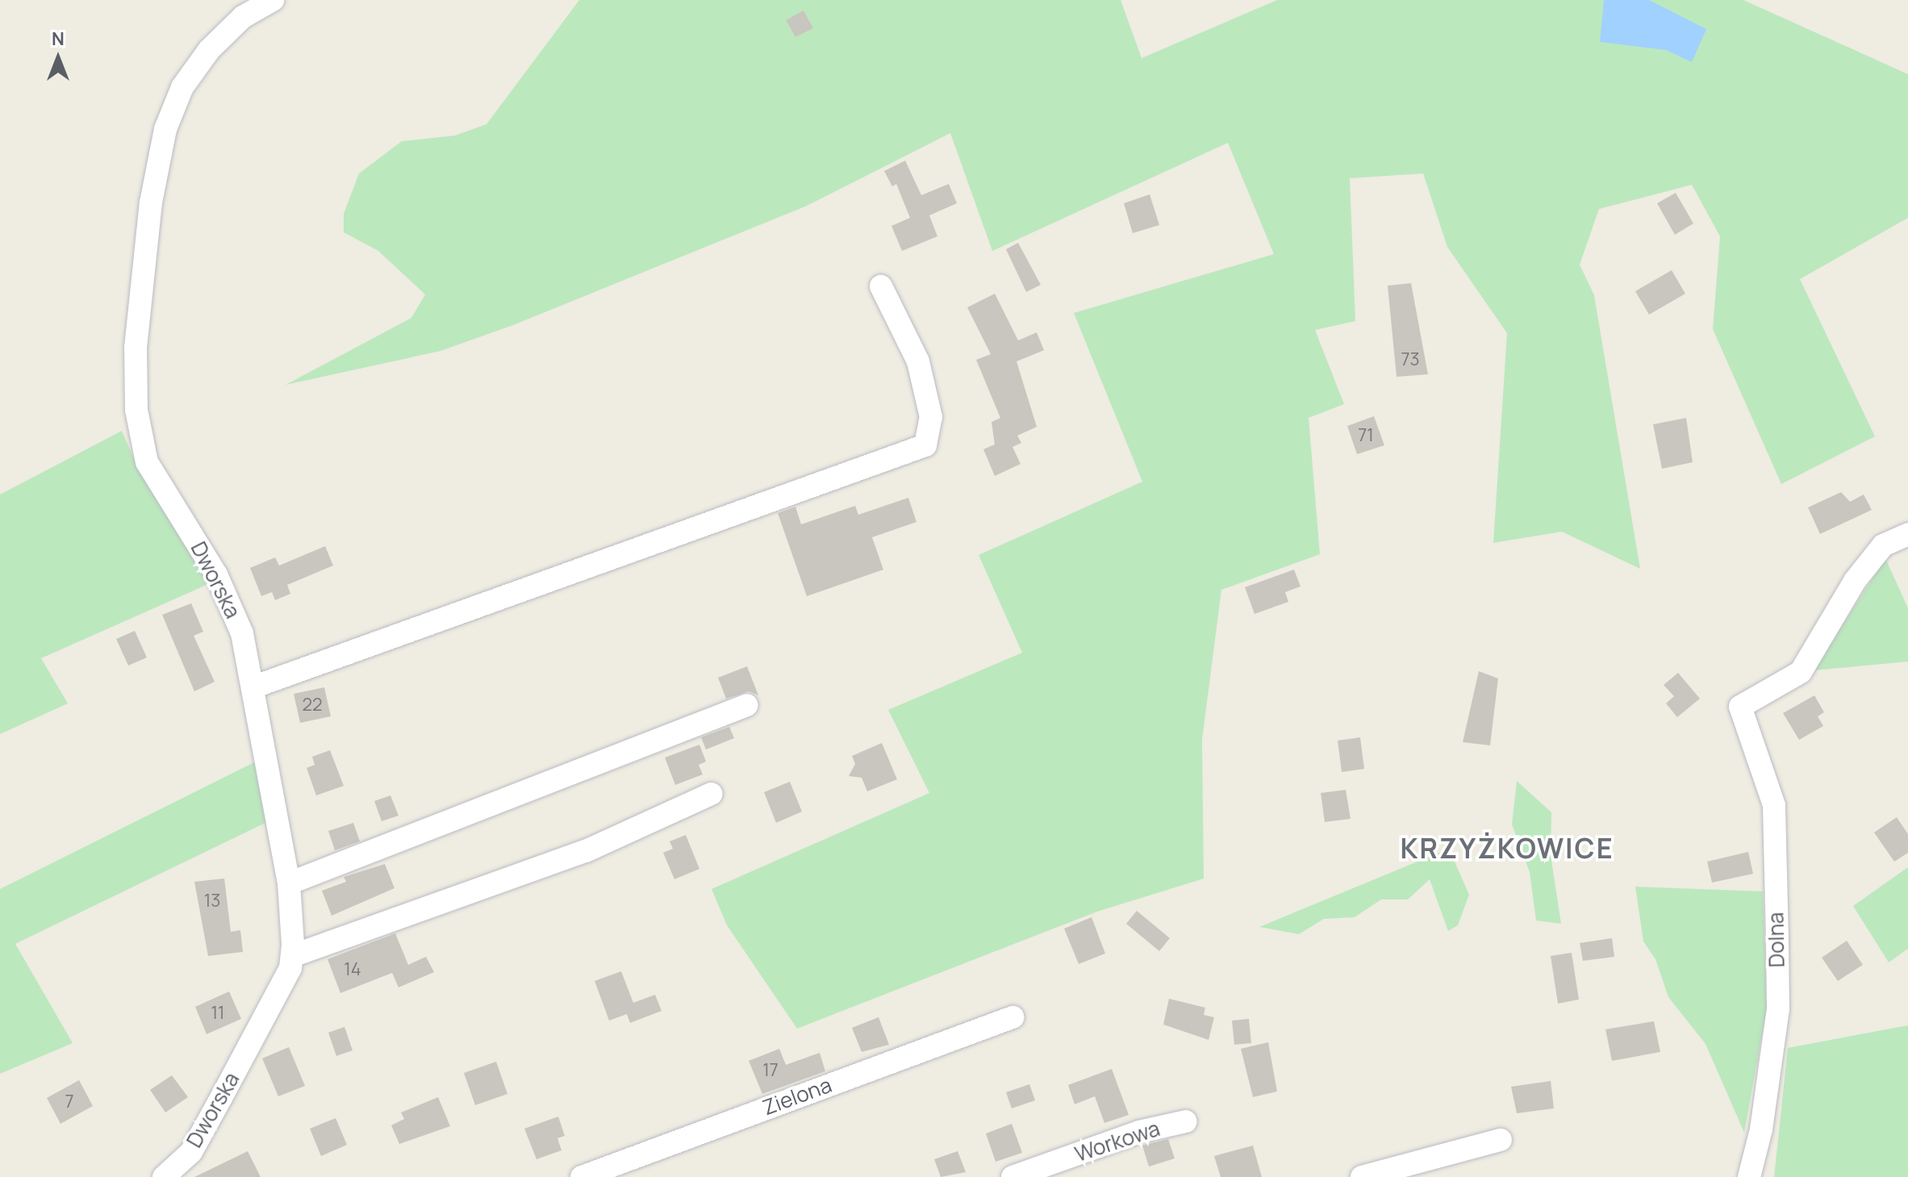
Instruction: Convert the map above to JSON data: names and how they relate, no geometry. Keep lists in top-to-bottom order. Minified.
{"streets":{"street":["Dworska","Dolna","Zielona","Workowa"]},"districts":["KRZYŻKOWICE"],"house_numbers":["73","71","22","13","14","11","17","7"],"north":"top"}
